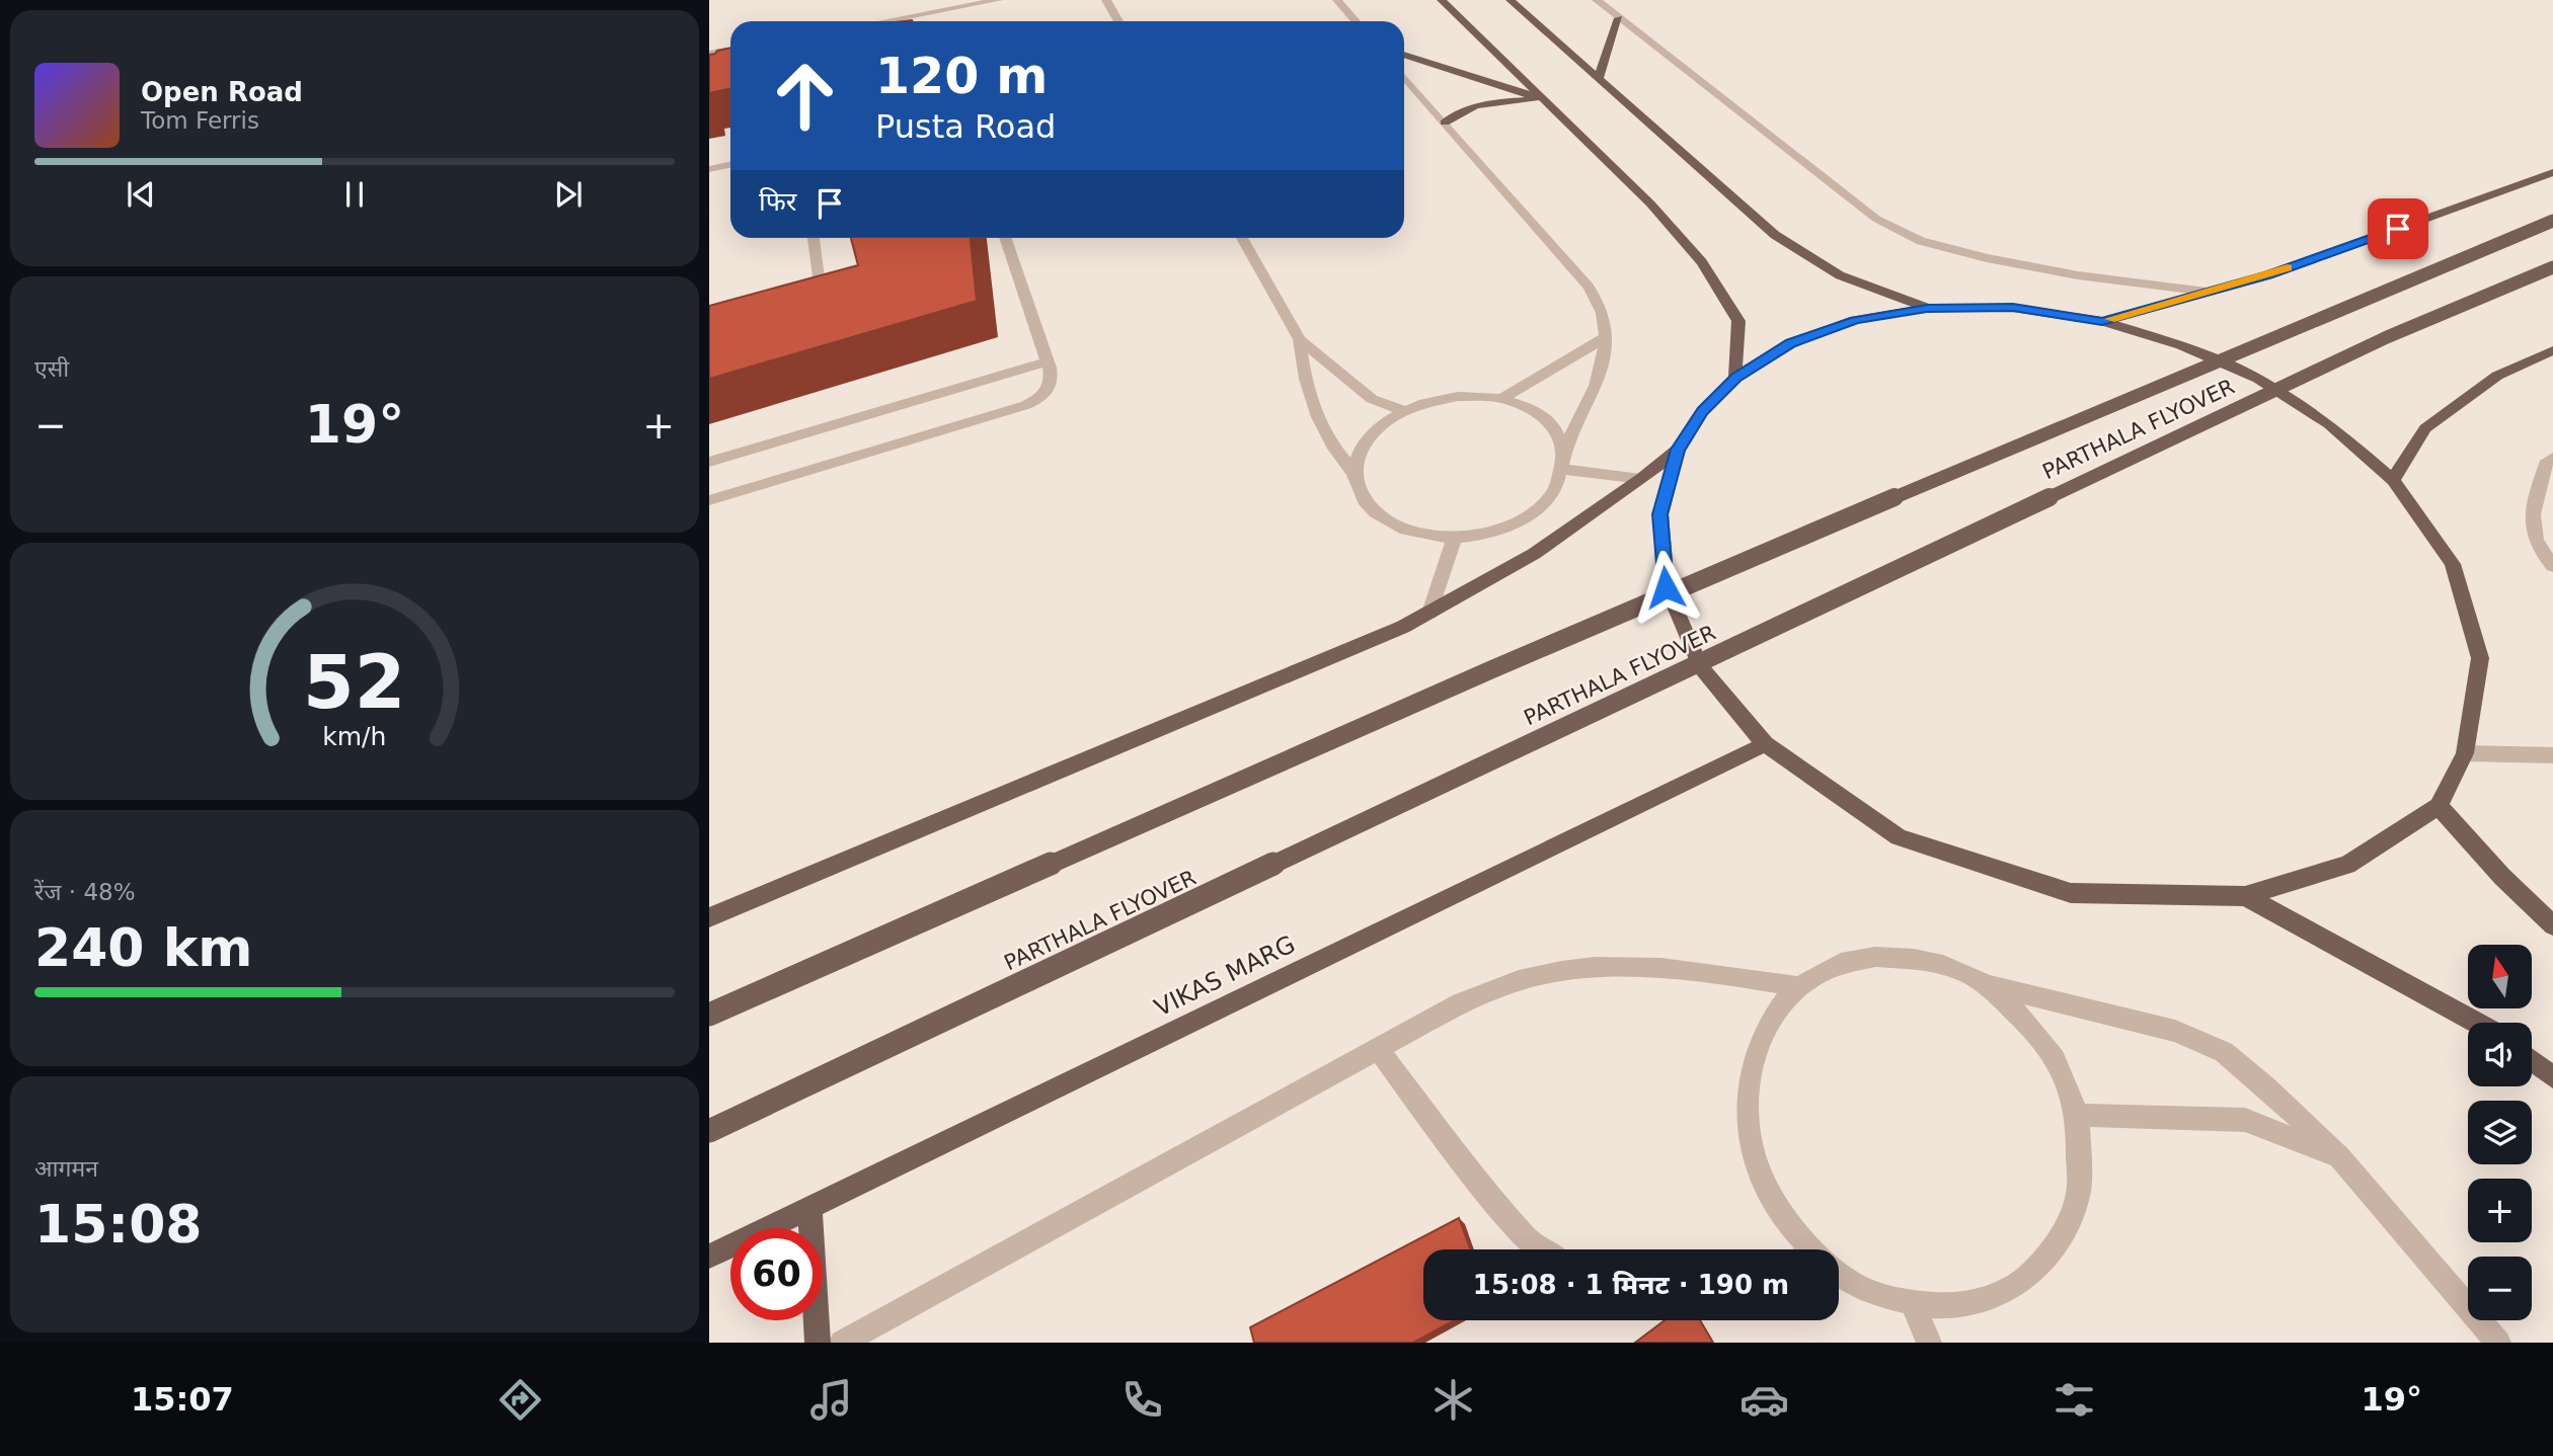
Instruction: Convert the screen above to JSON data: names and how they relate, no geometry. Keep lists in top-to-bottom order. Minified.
{"streets":{"main road":["PARTHALA FLYOVER","VIKAS MARG"]},"north":"top","page":{"turn":["120 m","Pusta Road"],"song":["Open Road","Tom Ferris"],"then":"फिर","tile":["एसी",["रेंज · 48%","240 km"],["आगमन","15:08"]],"heat":["−","19°","+"],"map_buttons":["+","−"],"limit":"60","trip":"15:08 · 1 मिनट · 190 m","tabs":["15:07","19°"],"gauge":["52","km/h"]}}
